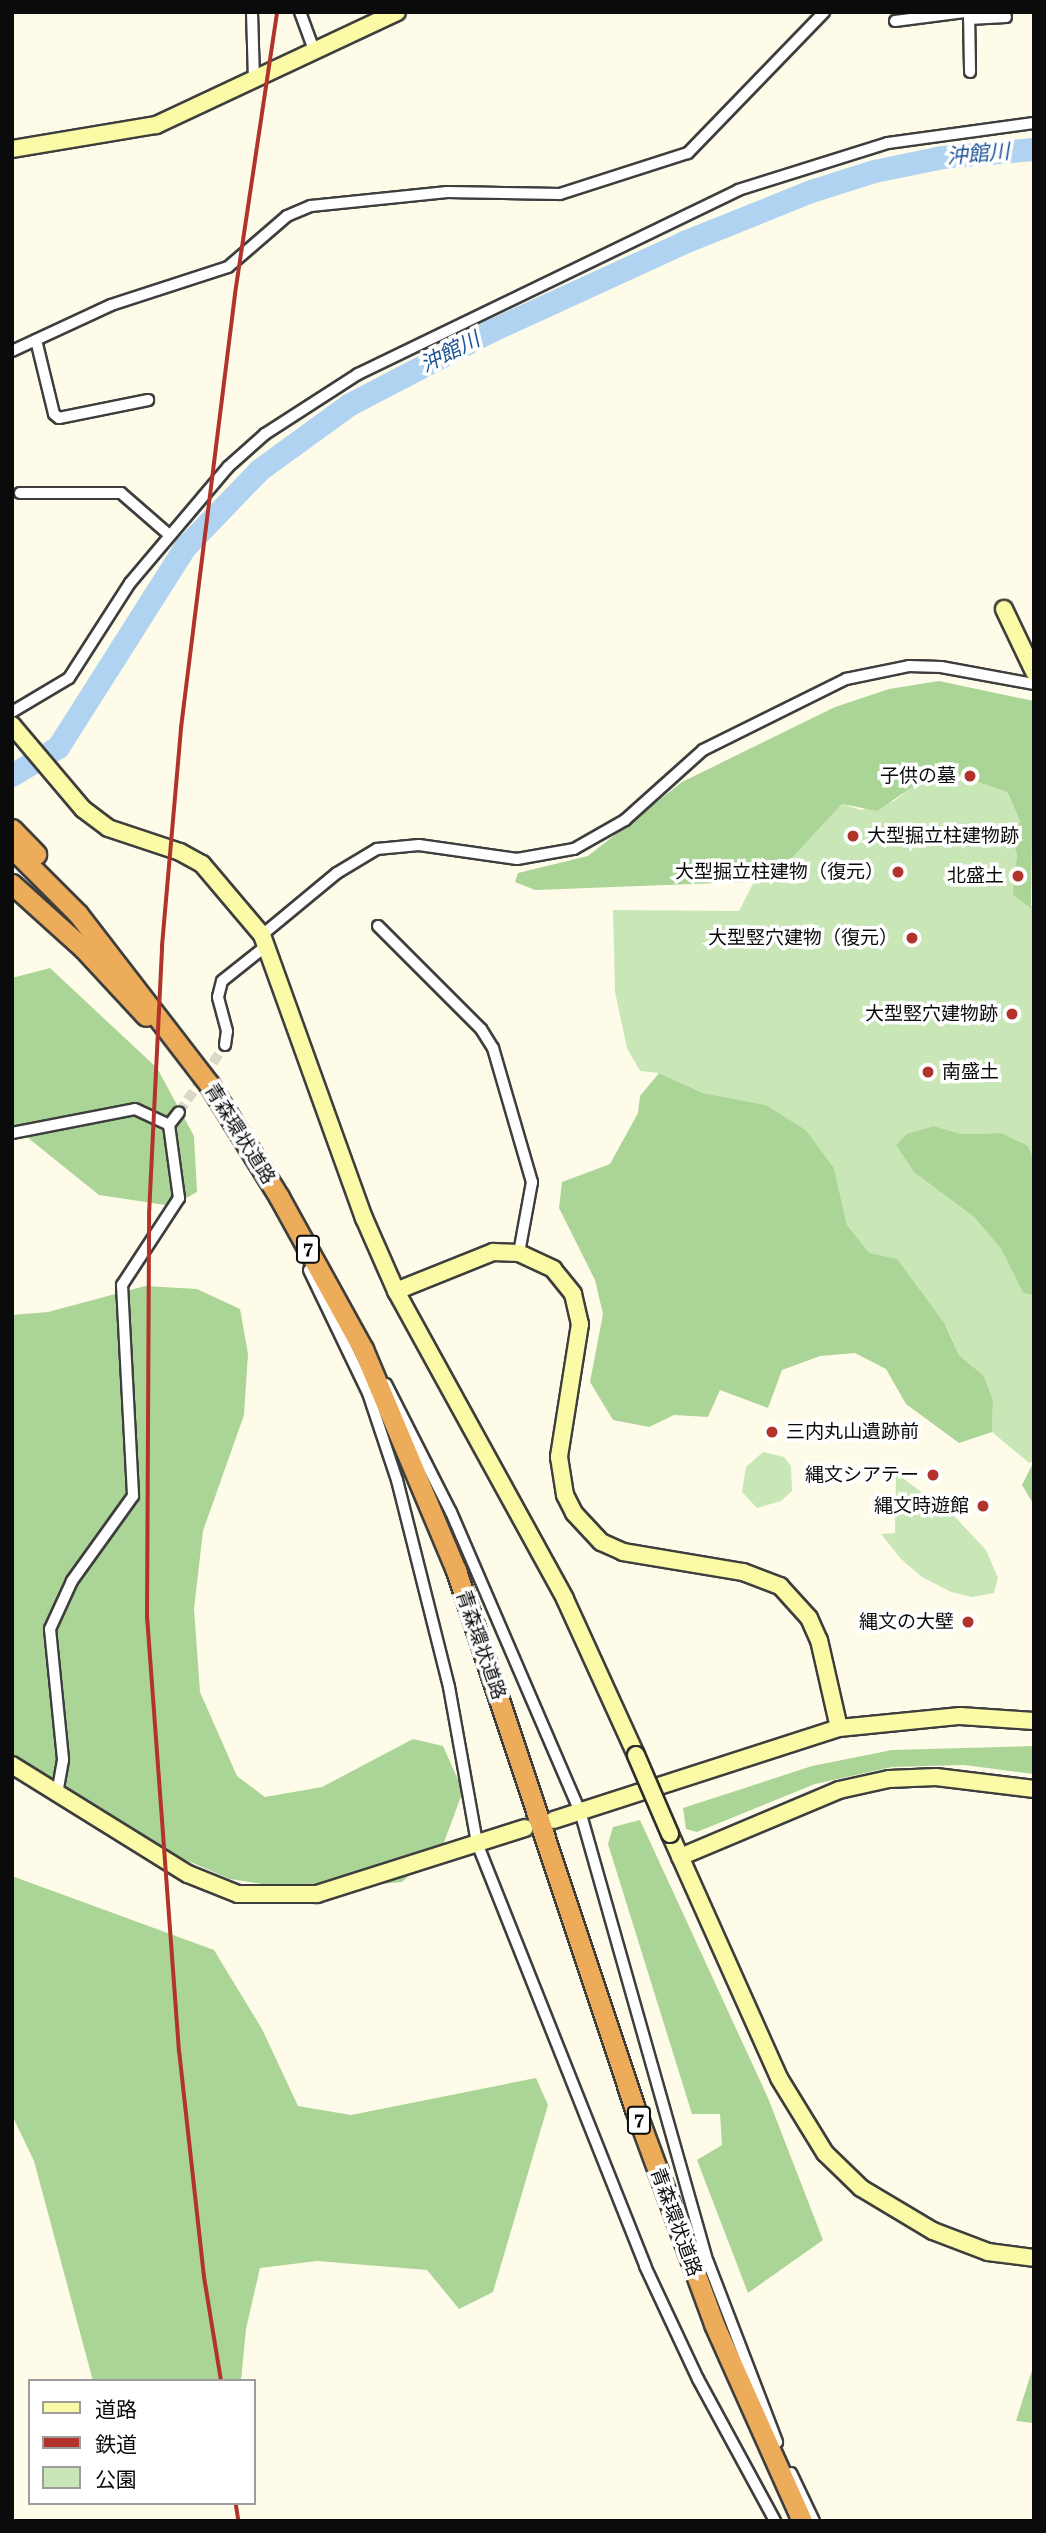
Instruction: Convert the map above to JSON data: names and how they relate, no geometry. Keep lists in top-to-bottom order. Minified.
{"streets":{"highway":["青森環状道路","7"]},"water":["沖館川"],"places":["子供の墓","大型掘立柱建物跡","大型掘立柱建物（復元）","北盛土","大型竪穴建物（復元）","大型竪穴建物跡","南盛土","三内丸山遺跡前","縄文シアテー","縄文時遊館","縄文の大壁"],"legend":["道路","鉄道","公園"]}
